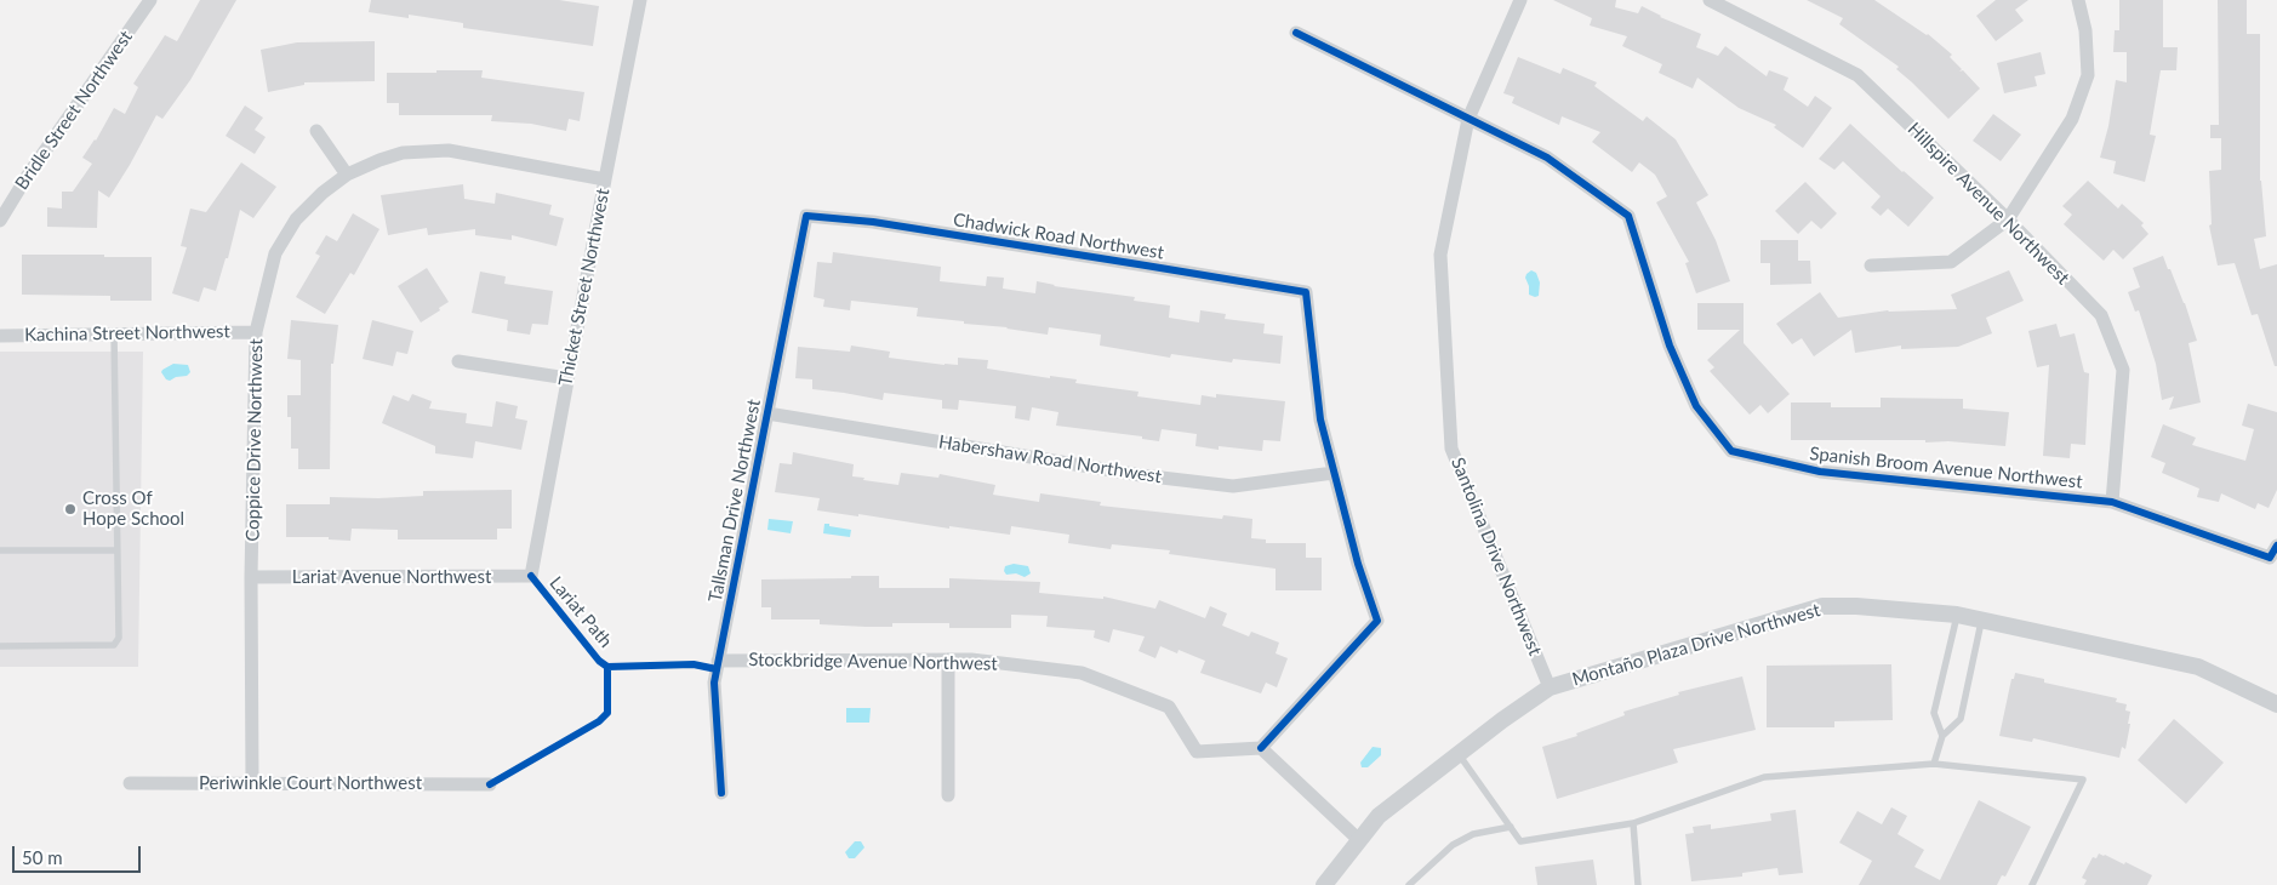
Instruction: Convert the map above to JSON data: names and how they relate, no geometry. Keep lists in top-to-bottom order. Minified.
{"streets":{"street":["Bridle Street Northwest","Hillspire Avenue Northwest","Chadwick Road Northwest","Thicket Street Northwest","Kachina Street Northwest","Coppice Drive Northwest","Habershaw Road Northwest","Spanish Broom Avenue Northwest","Tallsman Drive Northwest","Santolina Drive Northwest","Lariat Avenue Northwest","Montaño Plaza Drive Northwest","Stockbridge Avenue Northwest","Periwinkle Court Northwest"],"cycle path":["Lariat Path"]},"crossings":[["Hillspire Avenue Northwest","Spanish Broom Avenue Northwest"],["Chadwick Road Northwest","Habershaw Road Northwest"],["Chadwick Road Northwest","Tallsman Drive Northwest"],["Thicket Street Northwest","Coppice Drive Northwest"],["Thicket Street Northwest","Lariat Avenue Northwest"],["Kachina Street Northwest","Coppice Drive Northwest"],["Coppice Drive Northwest","Lariat Avenue Northwest"],["Coppice Drive Northwest","Periwinkle Court Northwest"],["Habershaw Road Northwest","Tallsman Drive Northwest"],["Spanish Broom Avenue Northwest","Santolina Drive Northwest"],["Tallsman Drive Northwest","Stockbridge Avenue Northwest"],["Santolina Drive Northwest","Montaño Plaza Drive Northwest"]],"places":["Cross Of Hope School"],"scale_bar":"50 m"}
